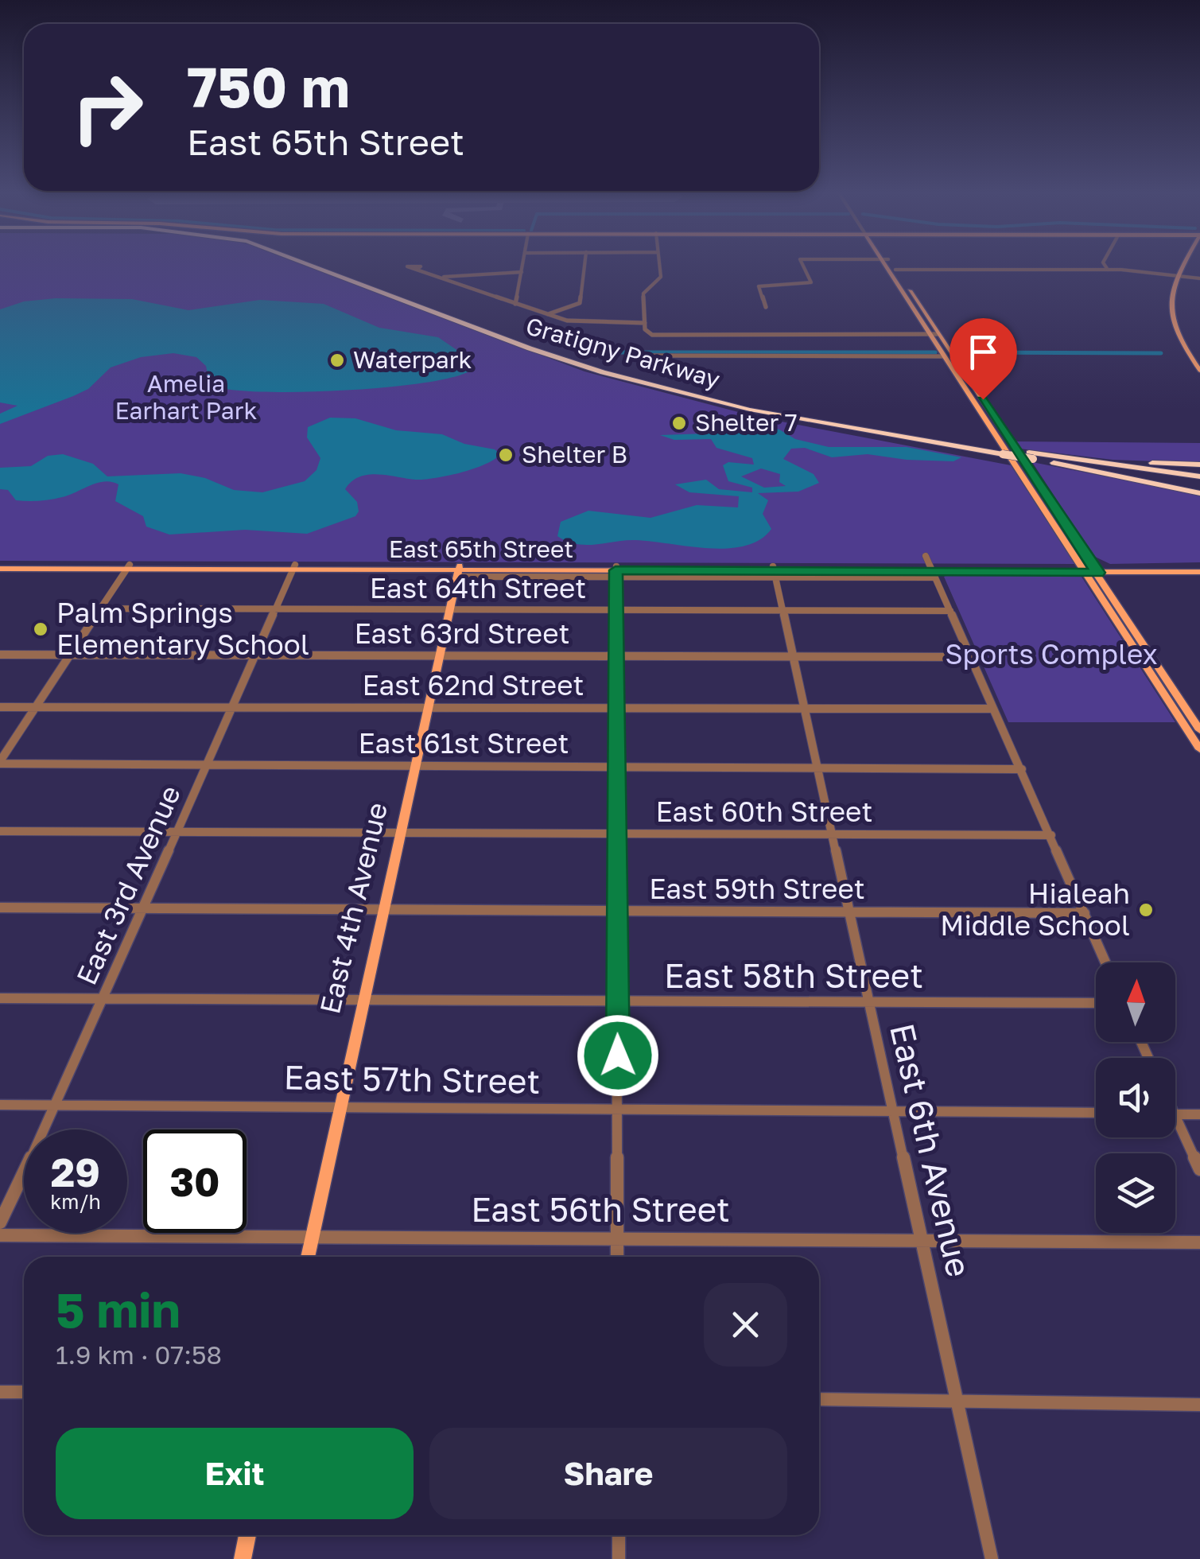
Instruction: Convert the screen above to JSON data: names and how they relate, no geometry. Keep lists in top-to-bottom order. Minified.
{"streets":{"highway":["Gratigny Parkway"],"main road":["East 65th Street","East 4th Avenue"],"street":["East 64th Street","East 63rd Street","East 62nd Street","East 61st Street","East 60th Street","East 3rd Avenue","East 59th Street","East 58th Street","East 57th Street","East 6th Avenue","East 56th Street"]},"crossings":[["East 65th Street","East 3rd Avenue"],["East 65th Street","East 4th Avenue"],["East 65th Street","East 6th Avenue"],["East 64th Street","East 3rd Avenue"],["East 64th Street","East 4th Avenue"],["East 64th Street","East 6th Avenue"],["East 63rd Street","East 3rd Avenue"],["East 63rd Street","East 4th Avenue"],["East 63rd Street","East 6th Avenue"],["East 62nd Street","East 3rd Avenue"],["East 62nd Street","East 4th Avenue"],["East 62nd Street","East 6th Avenue"],["East 61st Street","East 3rd Avenue"],["East 61st Street","East 4th Avenue"],["East 61st Street","East 6th Avenue"],["East 60th Street","East 3rd Avenue"],["East 60th Street","East 4th Avenue"],["East 60th Street","East 6th Avenue"],["East 3rd Avenue","East 59th Street"],["East 3rd Avenue","East 58th Street"],["East 3rd Avenue","East 57th Street"],["East 59th Street","East 4th Avenue"],["East 59th Street","East 6th Avenue"],["East 4th Avenue","East 58th Street"],["East 4th Avenue","East 57th Street"],["East 4th Avenue","East 56th Street"],["East 58th Street","East 6th Avenue"],["East 57th Street","East 6th Avenue"],["East 6th Avenue","East 56th Street"]],"parks":["Amelia Earhart Park","Sports Complex"],"places":["Waterpark","Shelter 7","Shelter B","Palm Springs Elementary School","Hialeah Middle School"],"north":"top","page":{"turn":["750 m","East 65th Street"],"speed":"29 km/h","limit":"30","heading":["5 min","1.9 km · 07:58"],"buttons":["Exit","Share"]}}
